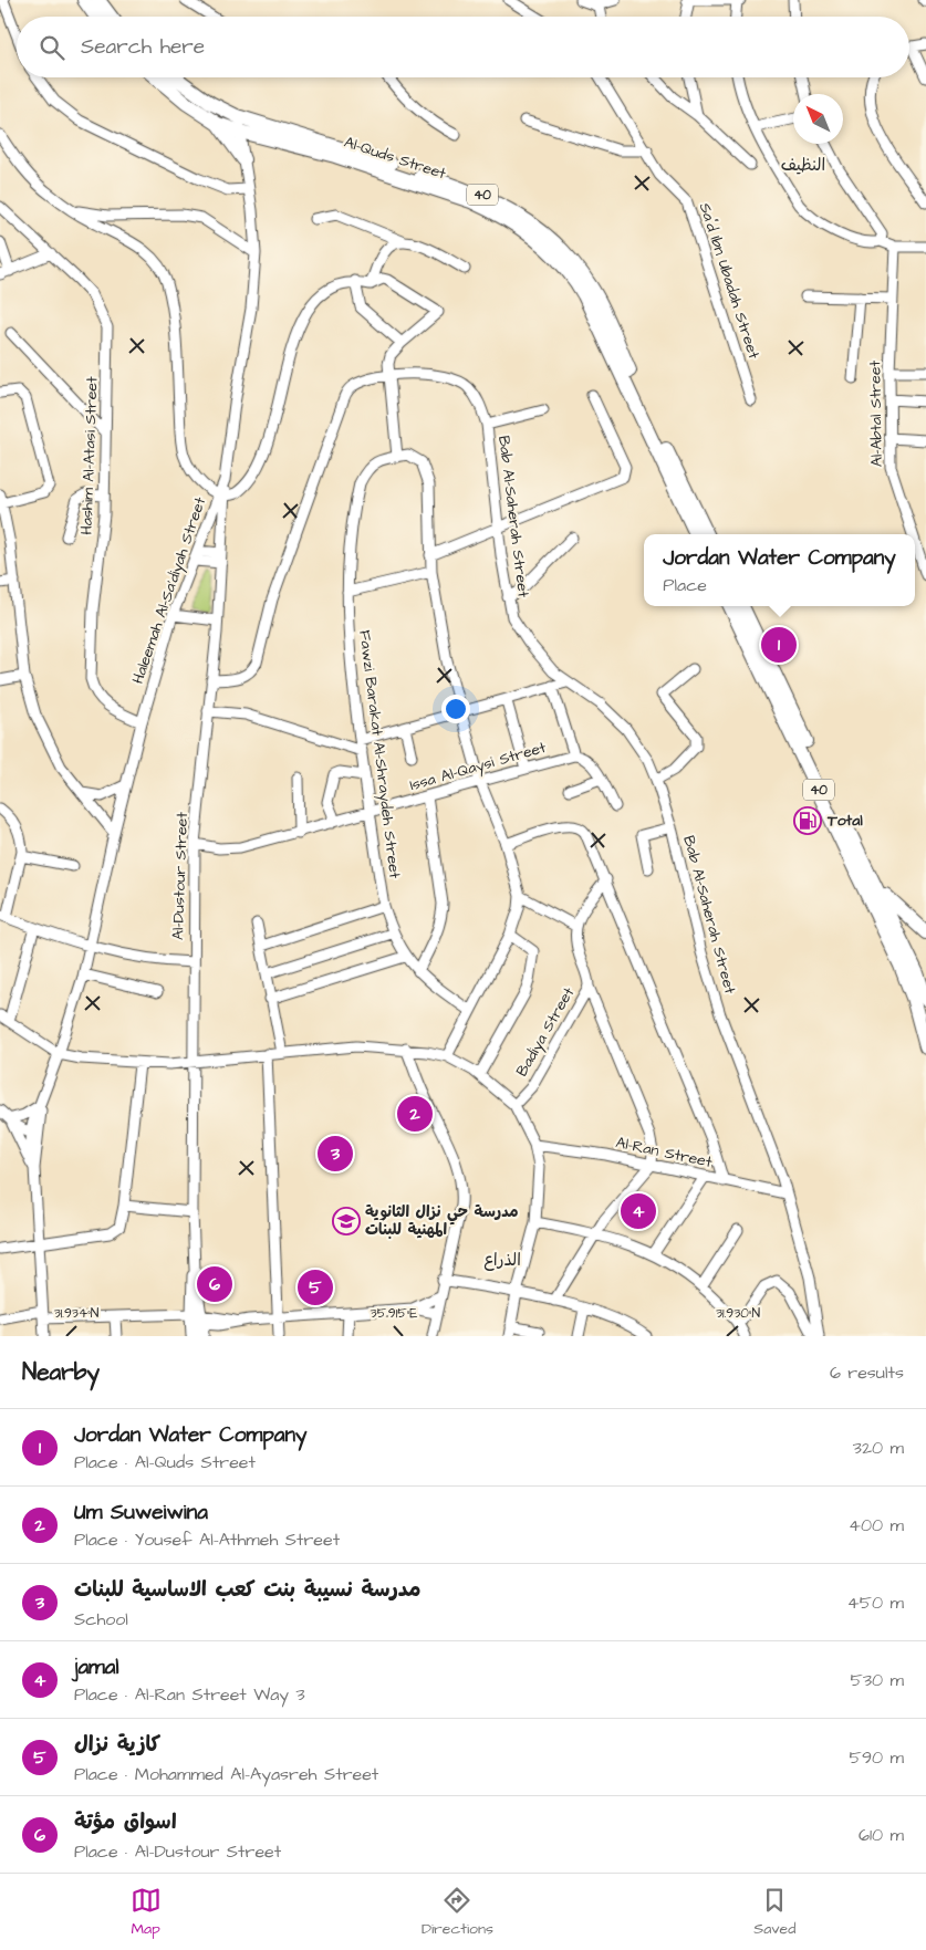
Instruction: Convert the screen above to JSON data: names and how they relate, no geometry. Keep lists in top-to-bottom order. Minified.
{"streets":{"highway":["Al-Quds Street","40"],"main road":["Al-Dustour Street"],"street":["Saʻd Ibn Ubadah Street","Al-Abtal Street","Hashim Al-Atasi Street","Bab Al-Saherah Street","Haleemah Al-Sa'diyah Street","Fawzi Barakat Al-Shraydeh Street","Issa Al-Qaysi Street","Badiya Street","Al-Ran Street"]},"crossings":[["Al-Quds Street","Haleemah Al-Sa'diyah Street"],["Hashim Al-Atasi Street","Haleemah Al-Sa'diyah Street"],["Bab Al-Saherah Street","Al-Dustour Street"],["Bab Al-Saherah Street","Al-Ran Street"],["Haleemah Al-Sa'diyah Street","Al-Dustour Street"],["Fawzi Barakat Al-Shraydeh Street","Issa Al-Qaysi Street"],["Issa Al-Qaysi Street","Al-Dustour Street"]],"districts":["النظيف","الذراع"],"places":{"fuel station":["Total"],"school or university":["مدرسة حي نزال الثانوية المهنية للبنات"]},"north":"top left","page":{"search":"Search here","popup":["Jordan Water Company","Place"],"pins":["1","2","3","4","6","5"],"heading":["Nearby","6 results"],"list":[{"mark":"1","name":"Jordan Water Company","note":"Place · Al-Quds Street","value":"320 m"},{"mark":"2","name":"Um Suweiwina","note":"Place · Yousef Al-Athmeh Street","value":"400 m"},{"mark":"3","name":"مدرسة نسيبة بنت كعب الاساسية للبنات","note":"School","value":"450 m"},{"mark":"4","name":"jamal","note":"Place · Al-Ran Street Way 3","value":"530 m"},{"mark":"5","name":"كازية نزال","note":"Place · Mohammed Al-Ayasreh Street","value":"590 m"},{"mark":"6","name":"اسواق مؤتة","note":"Place · Al-Dustour Street","value":"610 m"}],"nav":["Map","Directions","Saved"]},"coordinates":["35.915°E","31.934°N","31.930°N"]}
